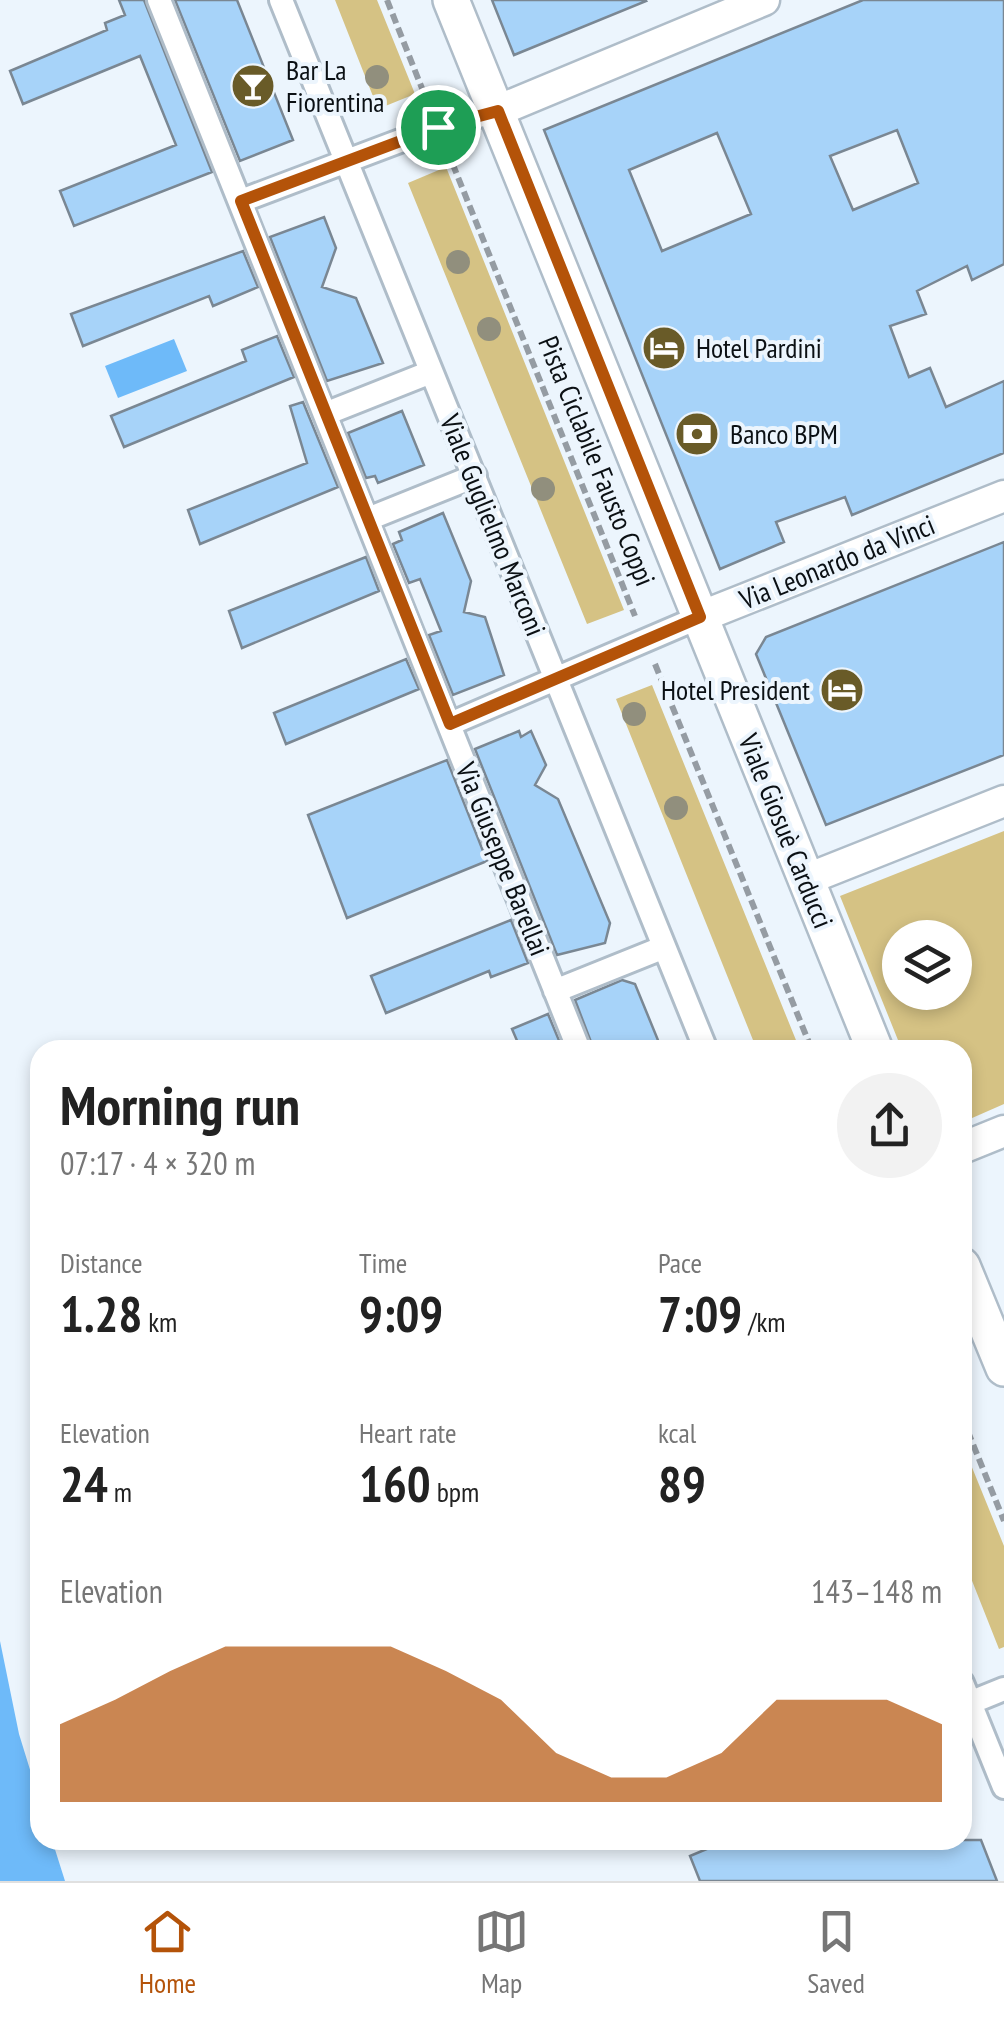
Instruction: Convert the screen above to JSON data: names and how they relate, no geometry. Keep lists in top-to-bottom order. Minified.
{"streets":{"street":["Viale Guglielmo Marconi","Via Leonardo da Vinci","Viale Giosuè Carducci","Via Giuseppe Barellai"],"path":["Pista Ciclabile Fausto Coppi"]},"crossings":[["Pista Ciclabile Fausto Coppi","Via Leonardo da Vinci"],["Viale Guglielmo Marconi","Via Leonardo da Vinci"],["Via Leonardo da Vinci","Viale Giosuè Carducci"],["Via Leonardo da Vinci","Via Giuseppe Barellai"]],"places":{"bar":["Bar La Fiorentina"],"hotel":["Hotel Pardini","Hotel President"],"bank":["Banco BPM"]},"page":{"heading":["Morning run","07:17 · 4 × 320 m"],"stats":[["Distance","1.28 km"],["Time","9:09"],["Pace","7:09 /km"],["Elevation","24 m"],["Heart rate","160 bpm"],["kcal","89"]],"chart":["Elevation","143–148 m"],"tabs":["Home","Map","Saved"]}}
